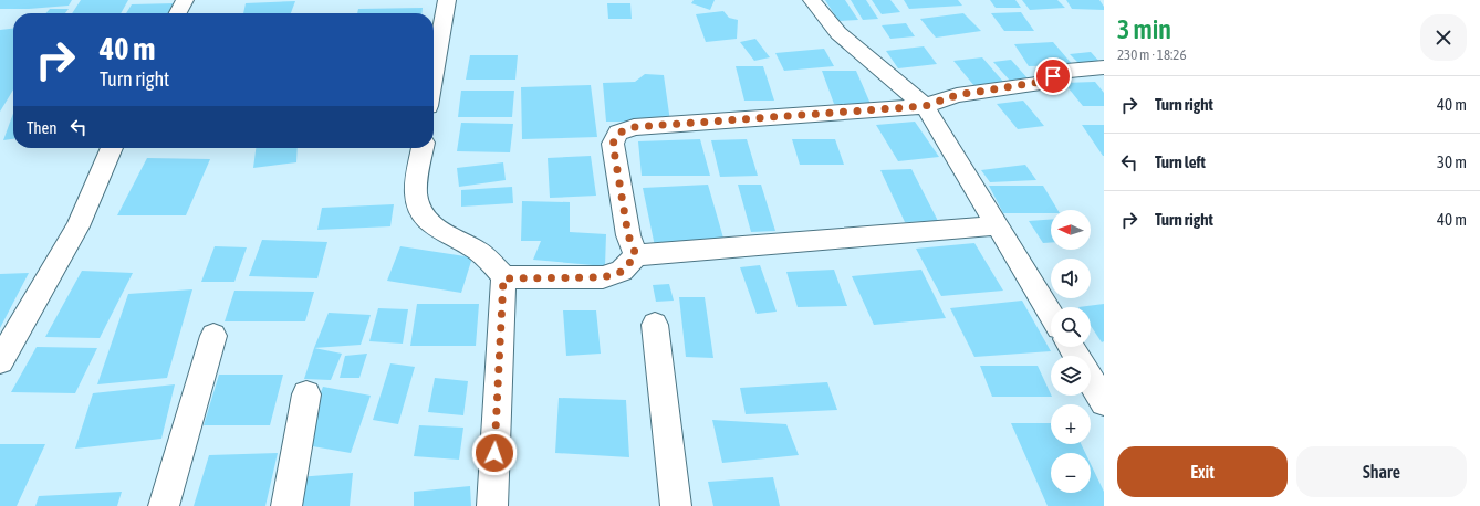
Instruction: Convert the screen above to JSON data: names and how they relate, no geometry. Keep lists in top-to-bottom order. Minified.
{"north":"left","page":{"heading":["3 min","230 m · 18:26"],"turn":["40 m","Turn right"],"list":[{"name":"Turn right","value":"40 m"},{"name":"Turn left","value":"30 m"},{"name":"Turn right","value":"40 m"}],"then":"Then","map_buttons":["+","−"],"buttons":["Exit","Share"]}}
